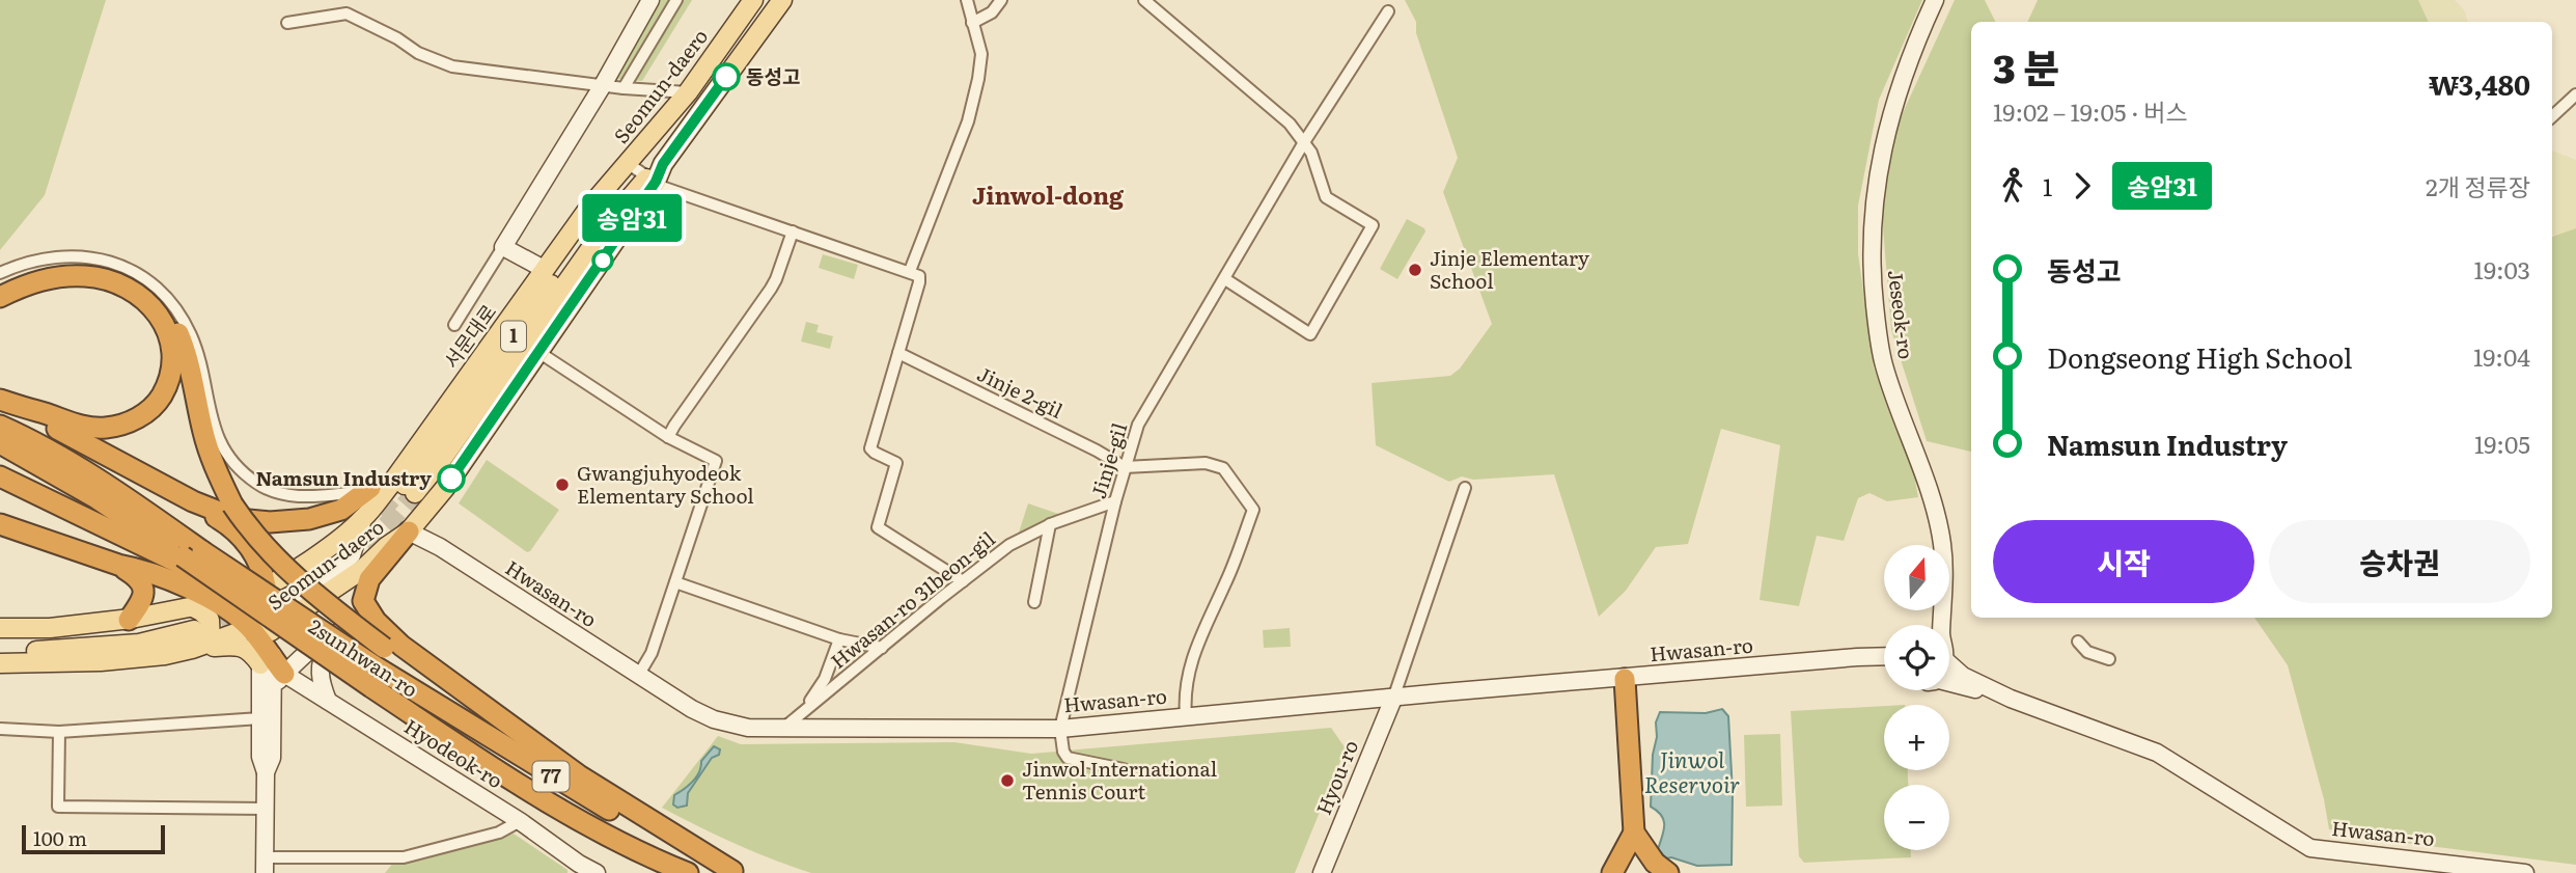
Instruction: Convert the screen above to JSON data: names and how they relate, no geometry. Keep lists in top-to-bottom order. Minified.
{"streets":{"highway":["2sunhwan-ro","77"],"main road":["Seomun-daero","Jeseok-ro","서문대로","1","Hwasan-ro","Hyodeok-ro","Hyou-ro"],"street":["Jinje 2-gil","Jinje-gil","Hwasan-ro 31beon-gil"]},"crossings":[["Seomun-daero","서문대로"],["Seomun-daero","Hwasan-ro"],["Seomun-daero","Hyodeok-ro"],["Jinje 2-gil","Jinje-gil"],["Jinje-gil","Hwasan-ro"],["Jinje-gil","Hwasan-ro 31beon-gil"],["Hwasan-ro","Hwasan-ro 31beon-gil"],["Hwasan-ro","Hyou-ro"]],"districts":["Jinwol-dong"],"water":["Jinwol Reservoir"],"places":["동성고","Jinje Elementary School","Namsun Industry","Gwangjuhyodeok Elementary School","Jinwol International Tennis Court"],"lines":["bus line 송암31"],"scale_bar":"100 m","north":"top","page":{"on_map":"송암31","heading":["3 분","19:02 – 19:05 · 버스","₩3,480"],"legs":["1","송암31","2개 정류장"],"list":[{"name":"동성고","value":"19:03"},{"name":"Dongseong High School","value":"19:04"},{"name":"Namsun Industry","value":"19:05"}],"buttons":["시작","승차권"],"map_buttons":["+","−"],"scale":"100 m"}}
